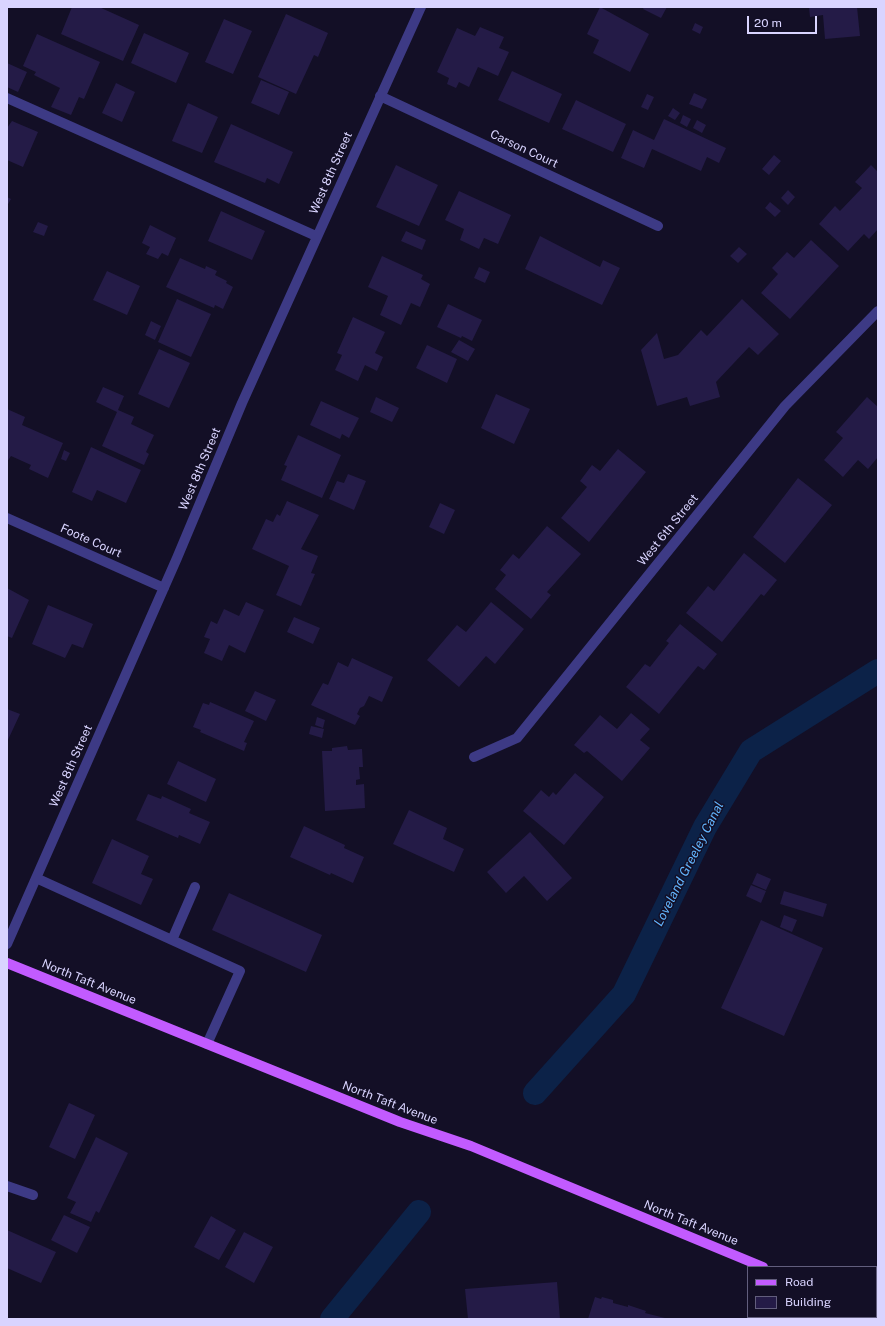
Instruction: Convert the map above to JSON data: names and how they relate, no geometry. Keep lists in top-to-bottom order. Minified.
{"streets":{"main road":["North Taft Avenue"],"street":["Carson Court","West 8th Street","West 6th Street","Foote Court"]},"crossings":[["Carson Court","West 8th Street"],["West 8th Street","Foote Court"]],"water":["Loveland Greeley Canal"],"legend":["Road","Building"],"scale_bar":"20 m"}
